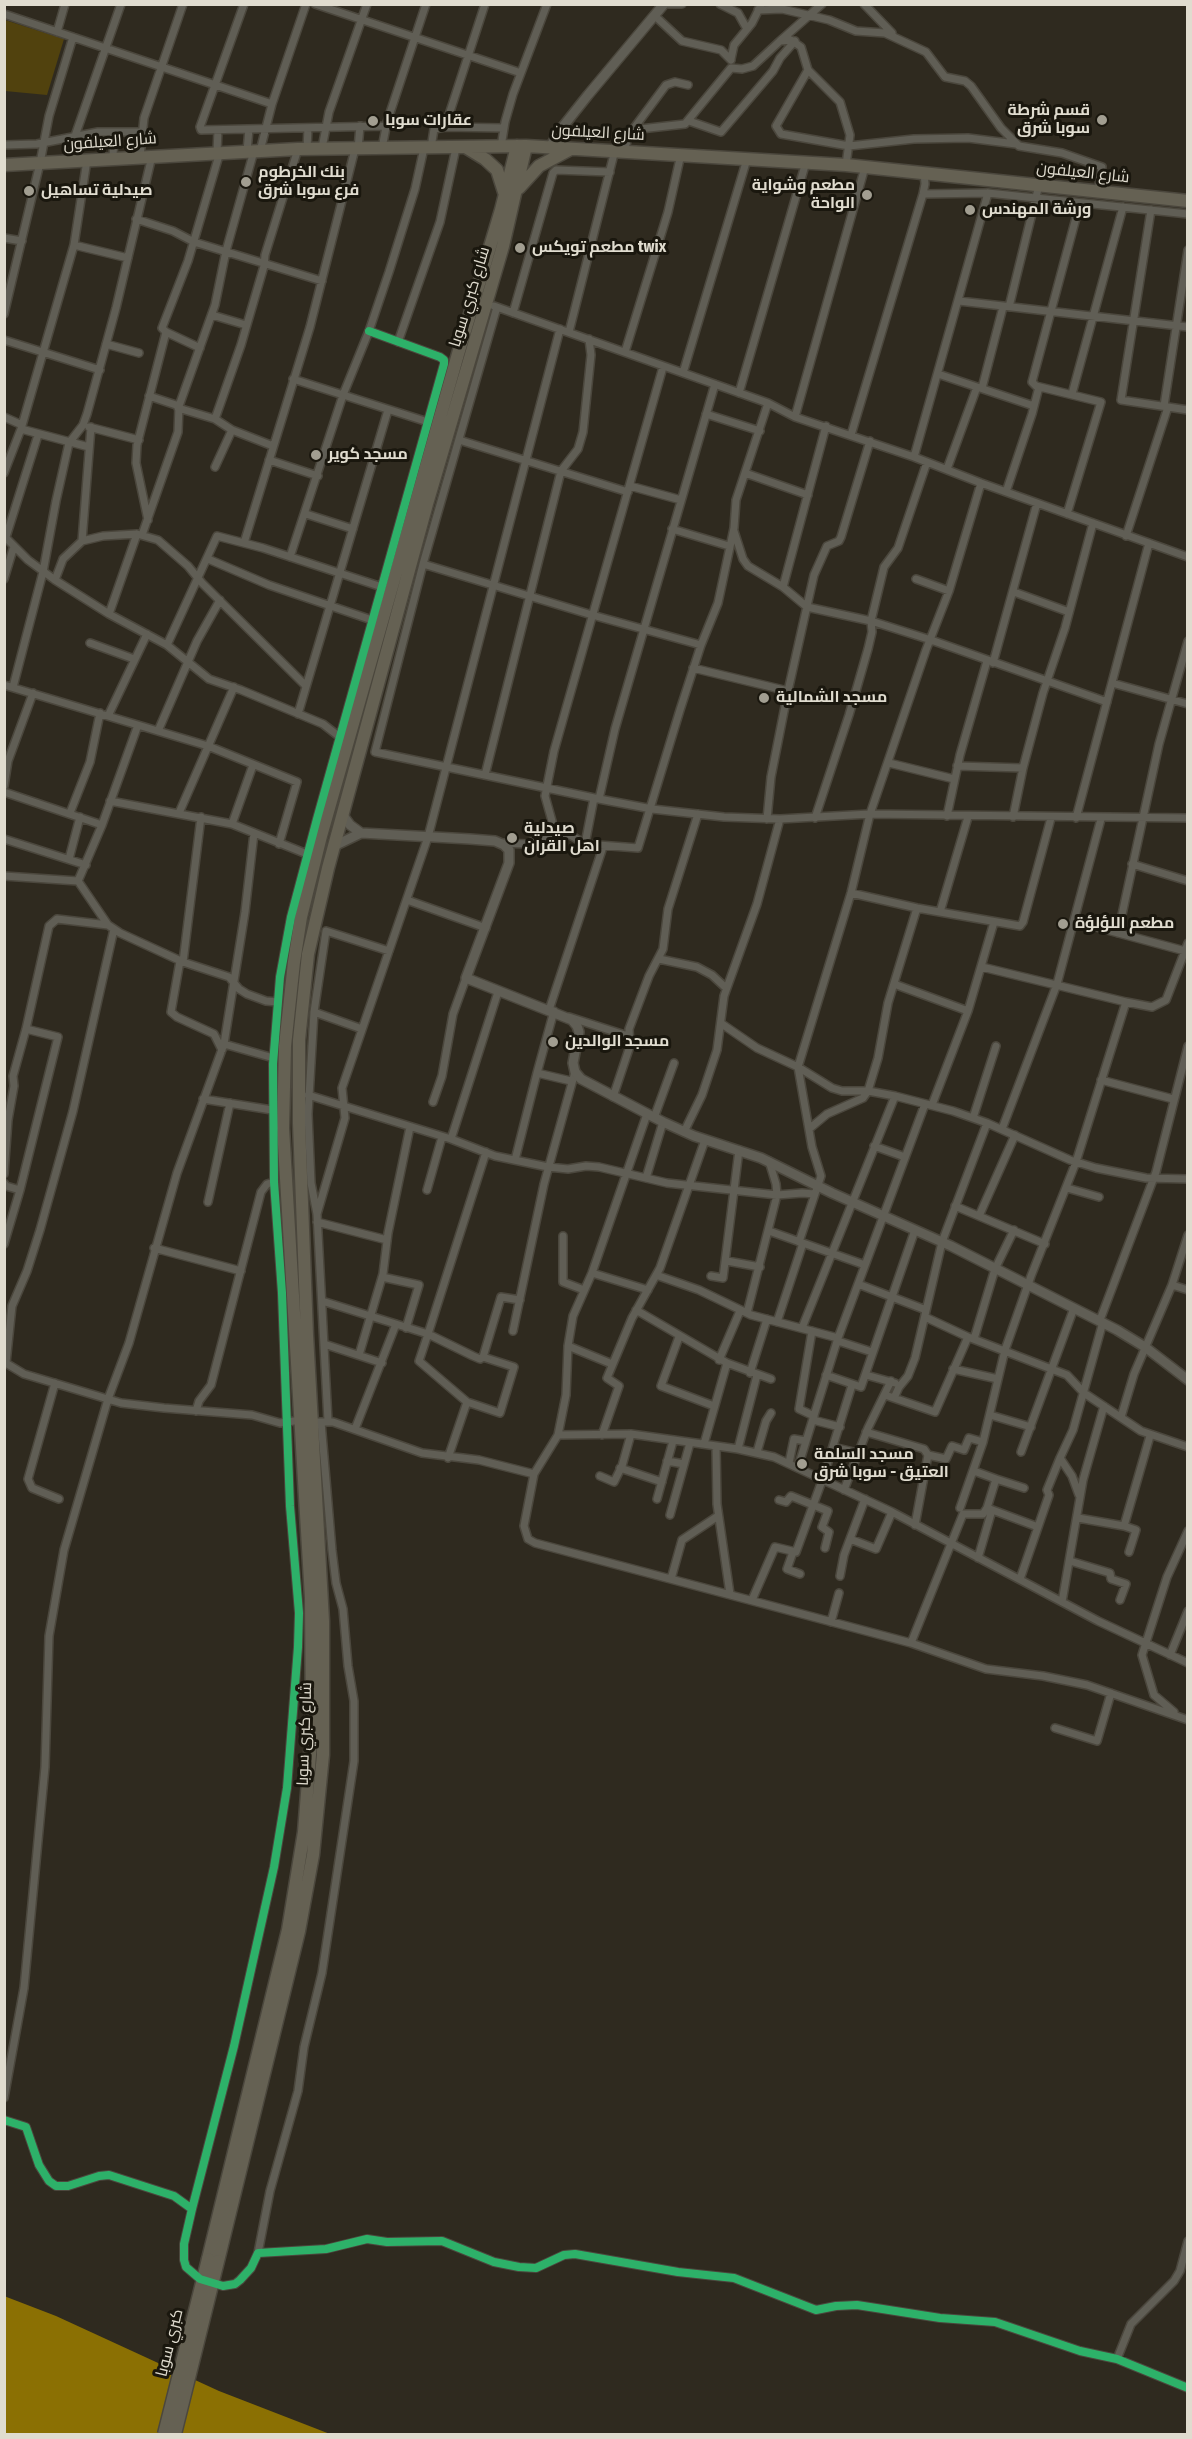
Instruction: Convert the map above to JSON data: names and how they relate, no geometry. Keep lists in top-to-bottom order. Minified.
{"streets":{"highway":["شارع العيلفون","شارع كبري سوبا","كبري سوبا"]},"crossings":[["شارع العيلفون","شارع كبري سوبا"],["شارع كبري سوبا","كبري سوبا"]],"places":["قسم شرطة سوبا شرق","عقارات سوبا","بنك الخرطوم فرع سوبا شرق","صيدلية تساهيل","مطعم وشواية الواحة","ورشة المهندس","مطعم تويكس twix","مسجد كوير","مسجد الشمالية","صيدلية اهل القران","مطعم اللؤلؤة","مسجد الوالدين","مسجد السلمة العتيق - سوبا شرق"]}
